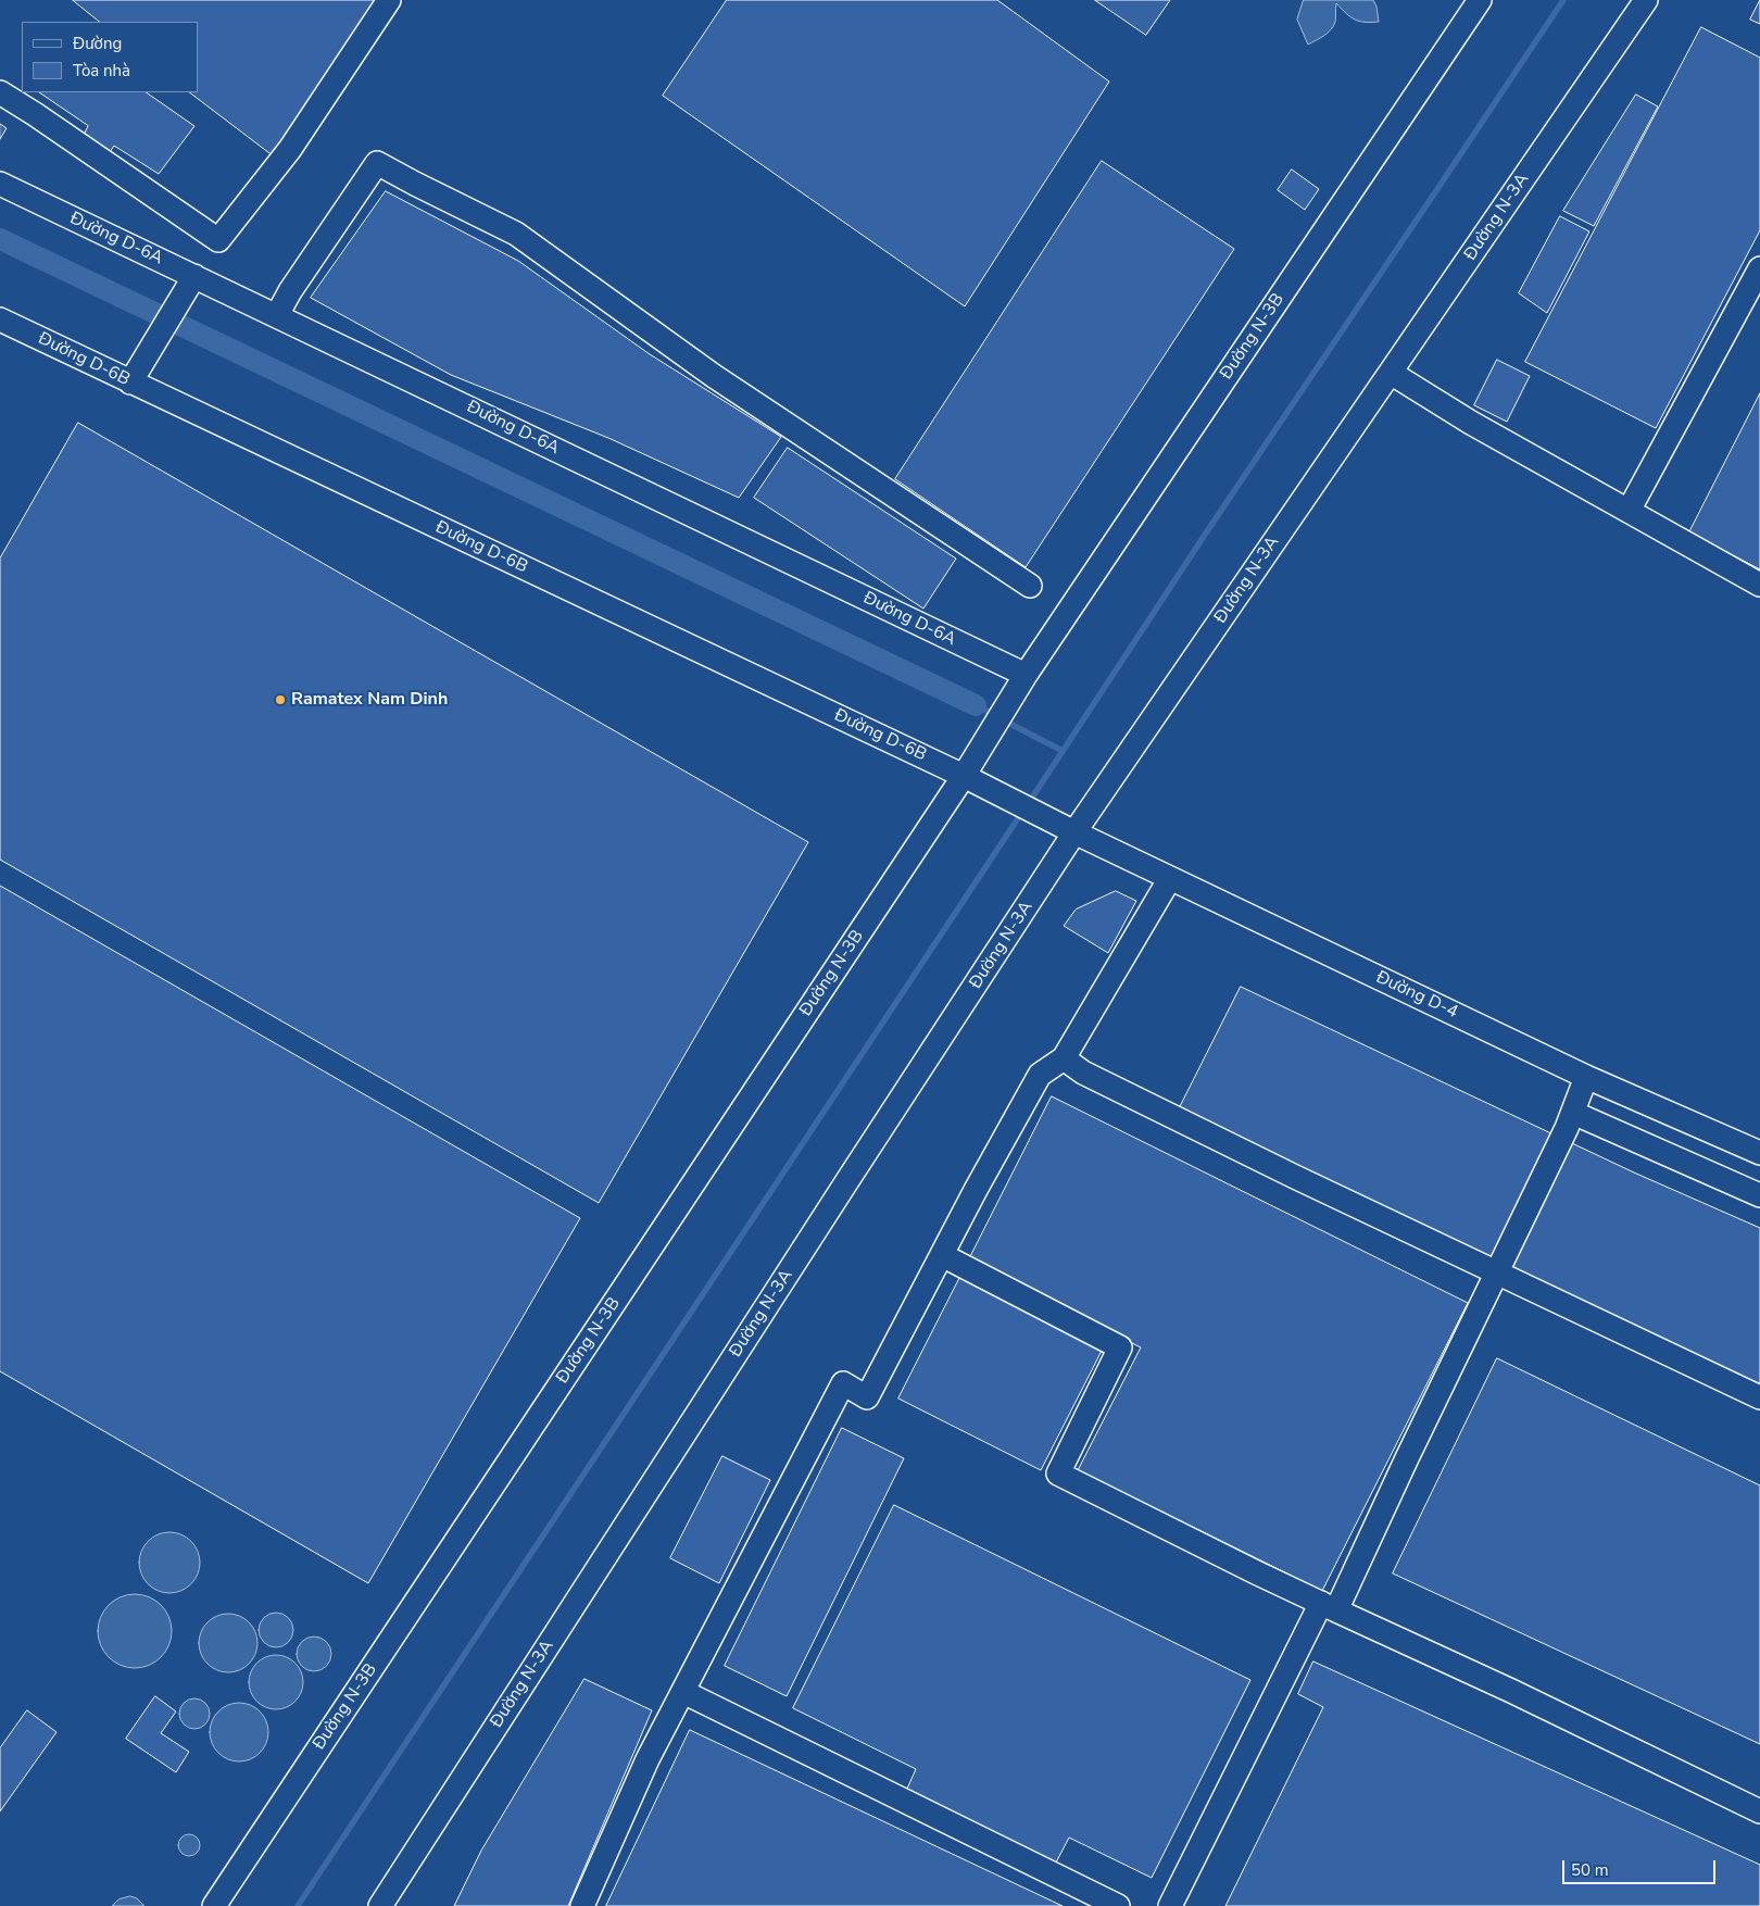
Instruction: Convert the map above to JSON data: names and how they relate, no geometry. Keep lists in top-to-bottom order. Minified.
{"streets":{"street":["Đường N-3A","Đường D-6A","Đường N-3B","Đường D-6B","Đường D-4"]},"crossings":[["Đường N-3A","Đường D-4"],["Đường D-6A","Đường N-3B"],["Đường N-3B","Đường D-6B"],["Đường D-6B","Đường D-4"]],"places":["Ramatex Nam Dinh"],"legend":["Đường","Tòa nhà"],"scale_bar":"50 m"}
